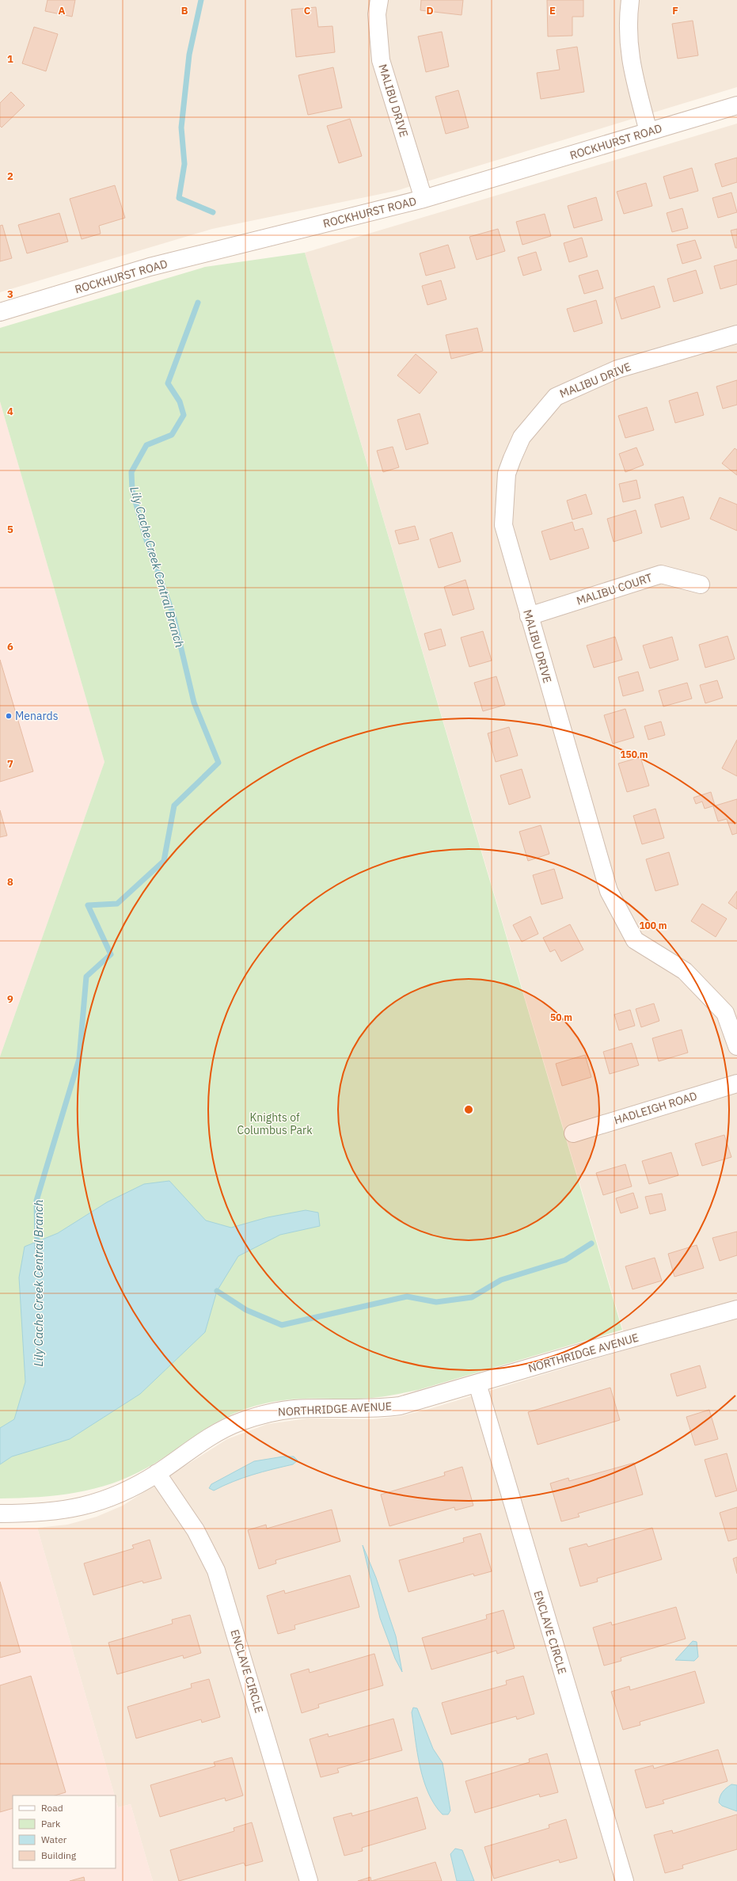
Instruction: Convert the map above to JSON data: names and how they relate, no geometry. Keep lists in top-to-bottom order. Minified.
{"streets":{"street":["MALIBU DRIVE","ROCKHURST ROAD","MALIBU COURT","HADLEIGH ROAD","NORTHRIDGE AVENUE","ENCLAVE CIRCLE"]},"crossings":[["MALIBU DRIVE","ROCKHURST ROAD"],["MALIBU DRIVE","MALIBU COURT"],["NORTHRIDGE AVENUE","ENCLAVE CIRCLE"]],"water":["Lily Cache Creek Central Branch"],"parks":["Knights of Columbus Park"],"places":["Menards"],"legend":["Road","Park","Water","Building"],"grid":{"columns":["A","B","C","D","E","F"],"rows":["1","2","3","4","5","6","7","8","9"]},"rings":["150 m","100 m","50 m"]}
